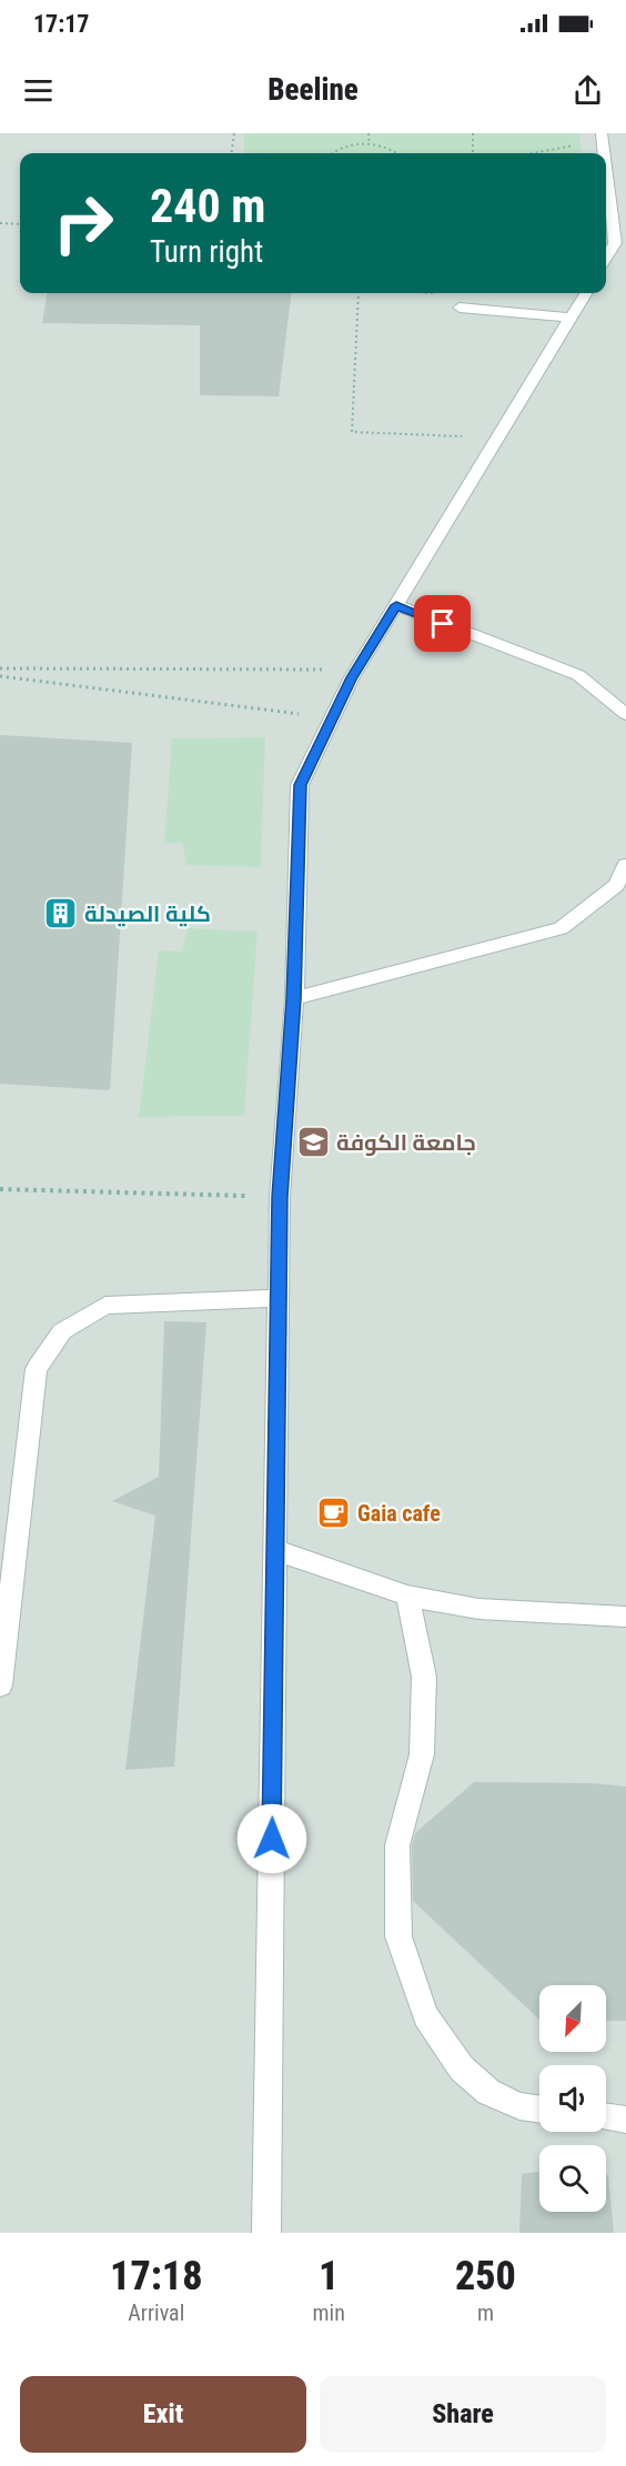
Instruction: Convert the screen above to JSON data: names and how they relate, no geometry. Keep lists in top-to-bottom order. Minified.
{"places":{"building":["كلية الصيدلة"],"school or university":["جامعة الكوفة"],"cafe":["Gaia cafe"]},"north":"bottom left","page":{"status":"17:17","header":"Beeline","turn":["240 m","Turn right"],"eta":["17:18","Arrival","1","min","250","m"],"buttons":["Exit","Share"]}}
